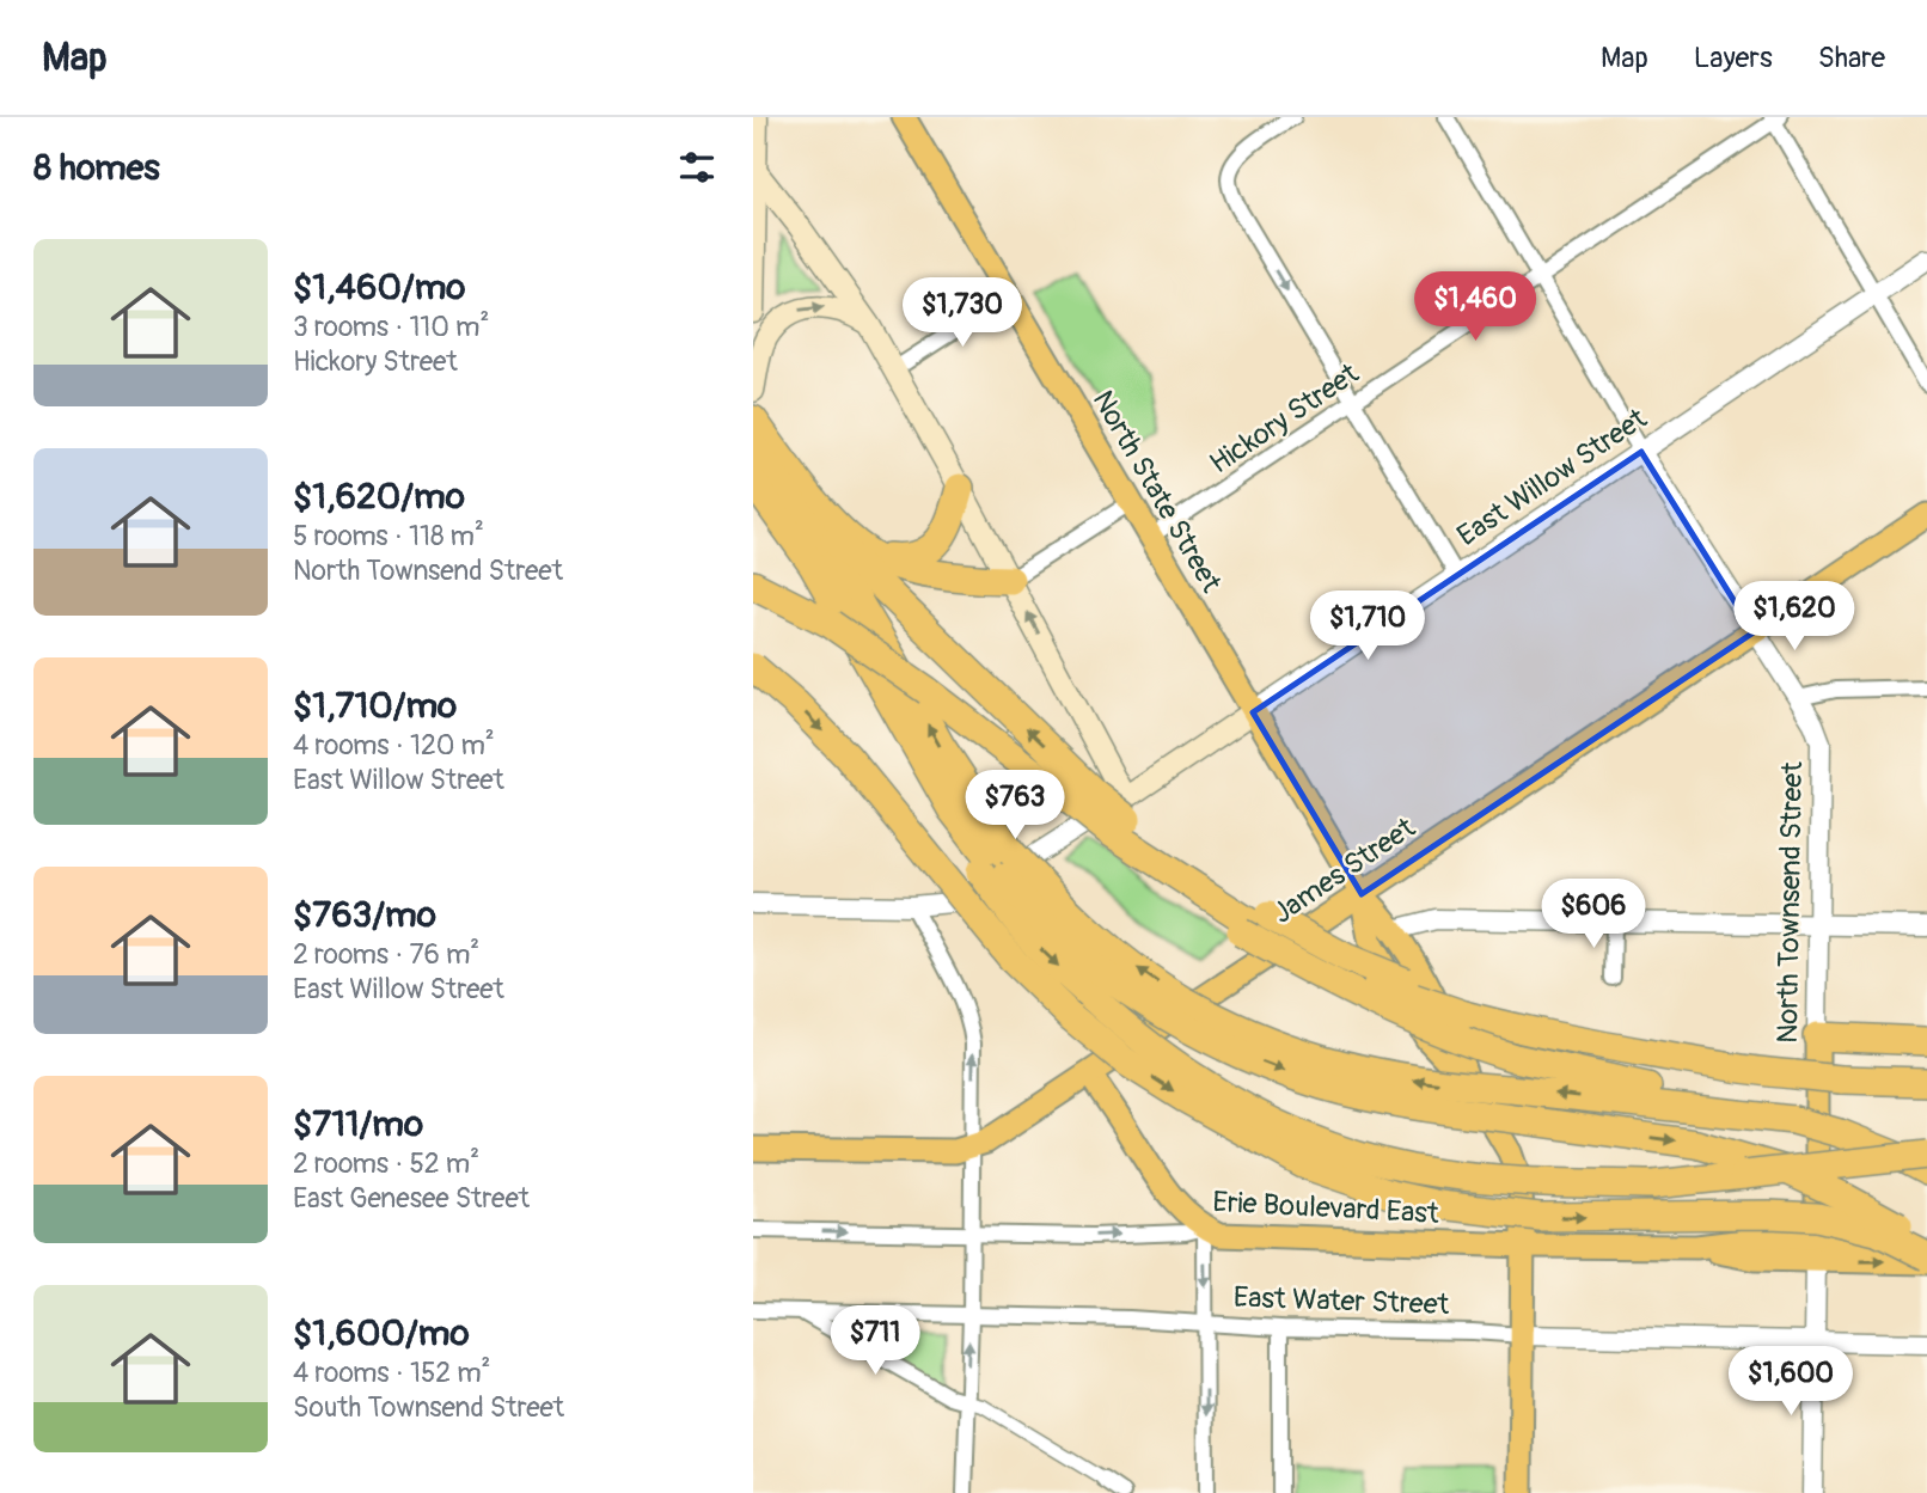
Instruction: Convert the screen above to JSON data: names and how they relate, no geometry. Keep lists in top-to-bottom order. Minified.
{"streets":{"main road":["East Willow Street","North State Street","James Street","North Townsend Street","Erie Boulevard East"],"street":["Hickory Street","East Water Street"]},"crossings":[["Hickory Street","North State Street"],["Hickory Street","North Townsend Street"],["East Willow Street","North State Street"],["East Willow Street","North Townsend Street"],["North State Street","James Street"],["North State Street","Erie Boulevard East"],["North State Street","East Water Street"],["James Street","North Townsend Street"],["North Townsend Street","Erie Boulevard East"]],"one_way":["Erie Boulevard East"],"page":{"header":"Map","nav":["Map","Layers","Share"],"heading":"8 homes","list":[{"name":"$1,460/mo","note":"3 rooms · 110 m² · Hickory Street"},{"name":"$1,620/mo","note":"5 rooms · 118 m² · North Townsend Street"},{"name":"$1,710/mo","note":"4 rooms · 120 m² · East Willow Street"},{"name":"$763/mo","note":"2 rooms · 76 m² · East Willow Street"},{"name":"$711/mo","note":"2 rooms · 52 m² · East Genesee Street"},{"name":"$1,600/mo","note":"4 rooms · 152 m² · South Townsend Street"}],"price":["$1,460","$1,730","$1,620","$1,710","$763","$606","$711","$1,600"]}}
